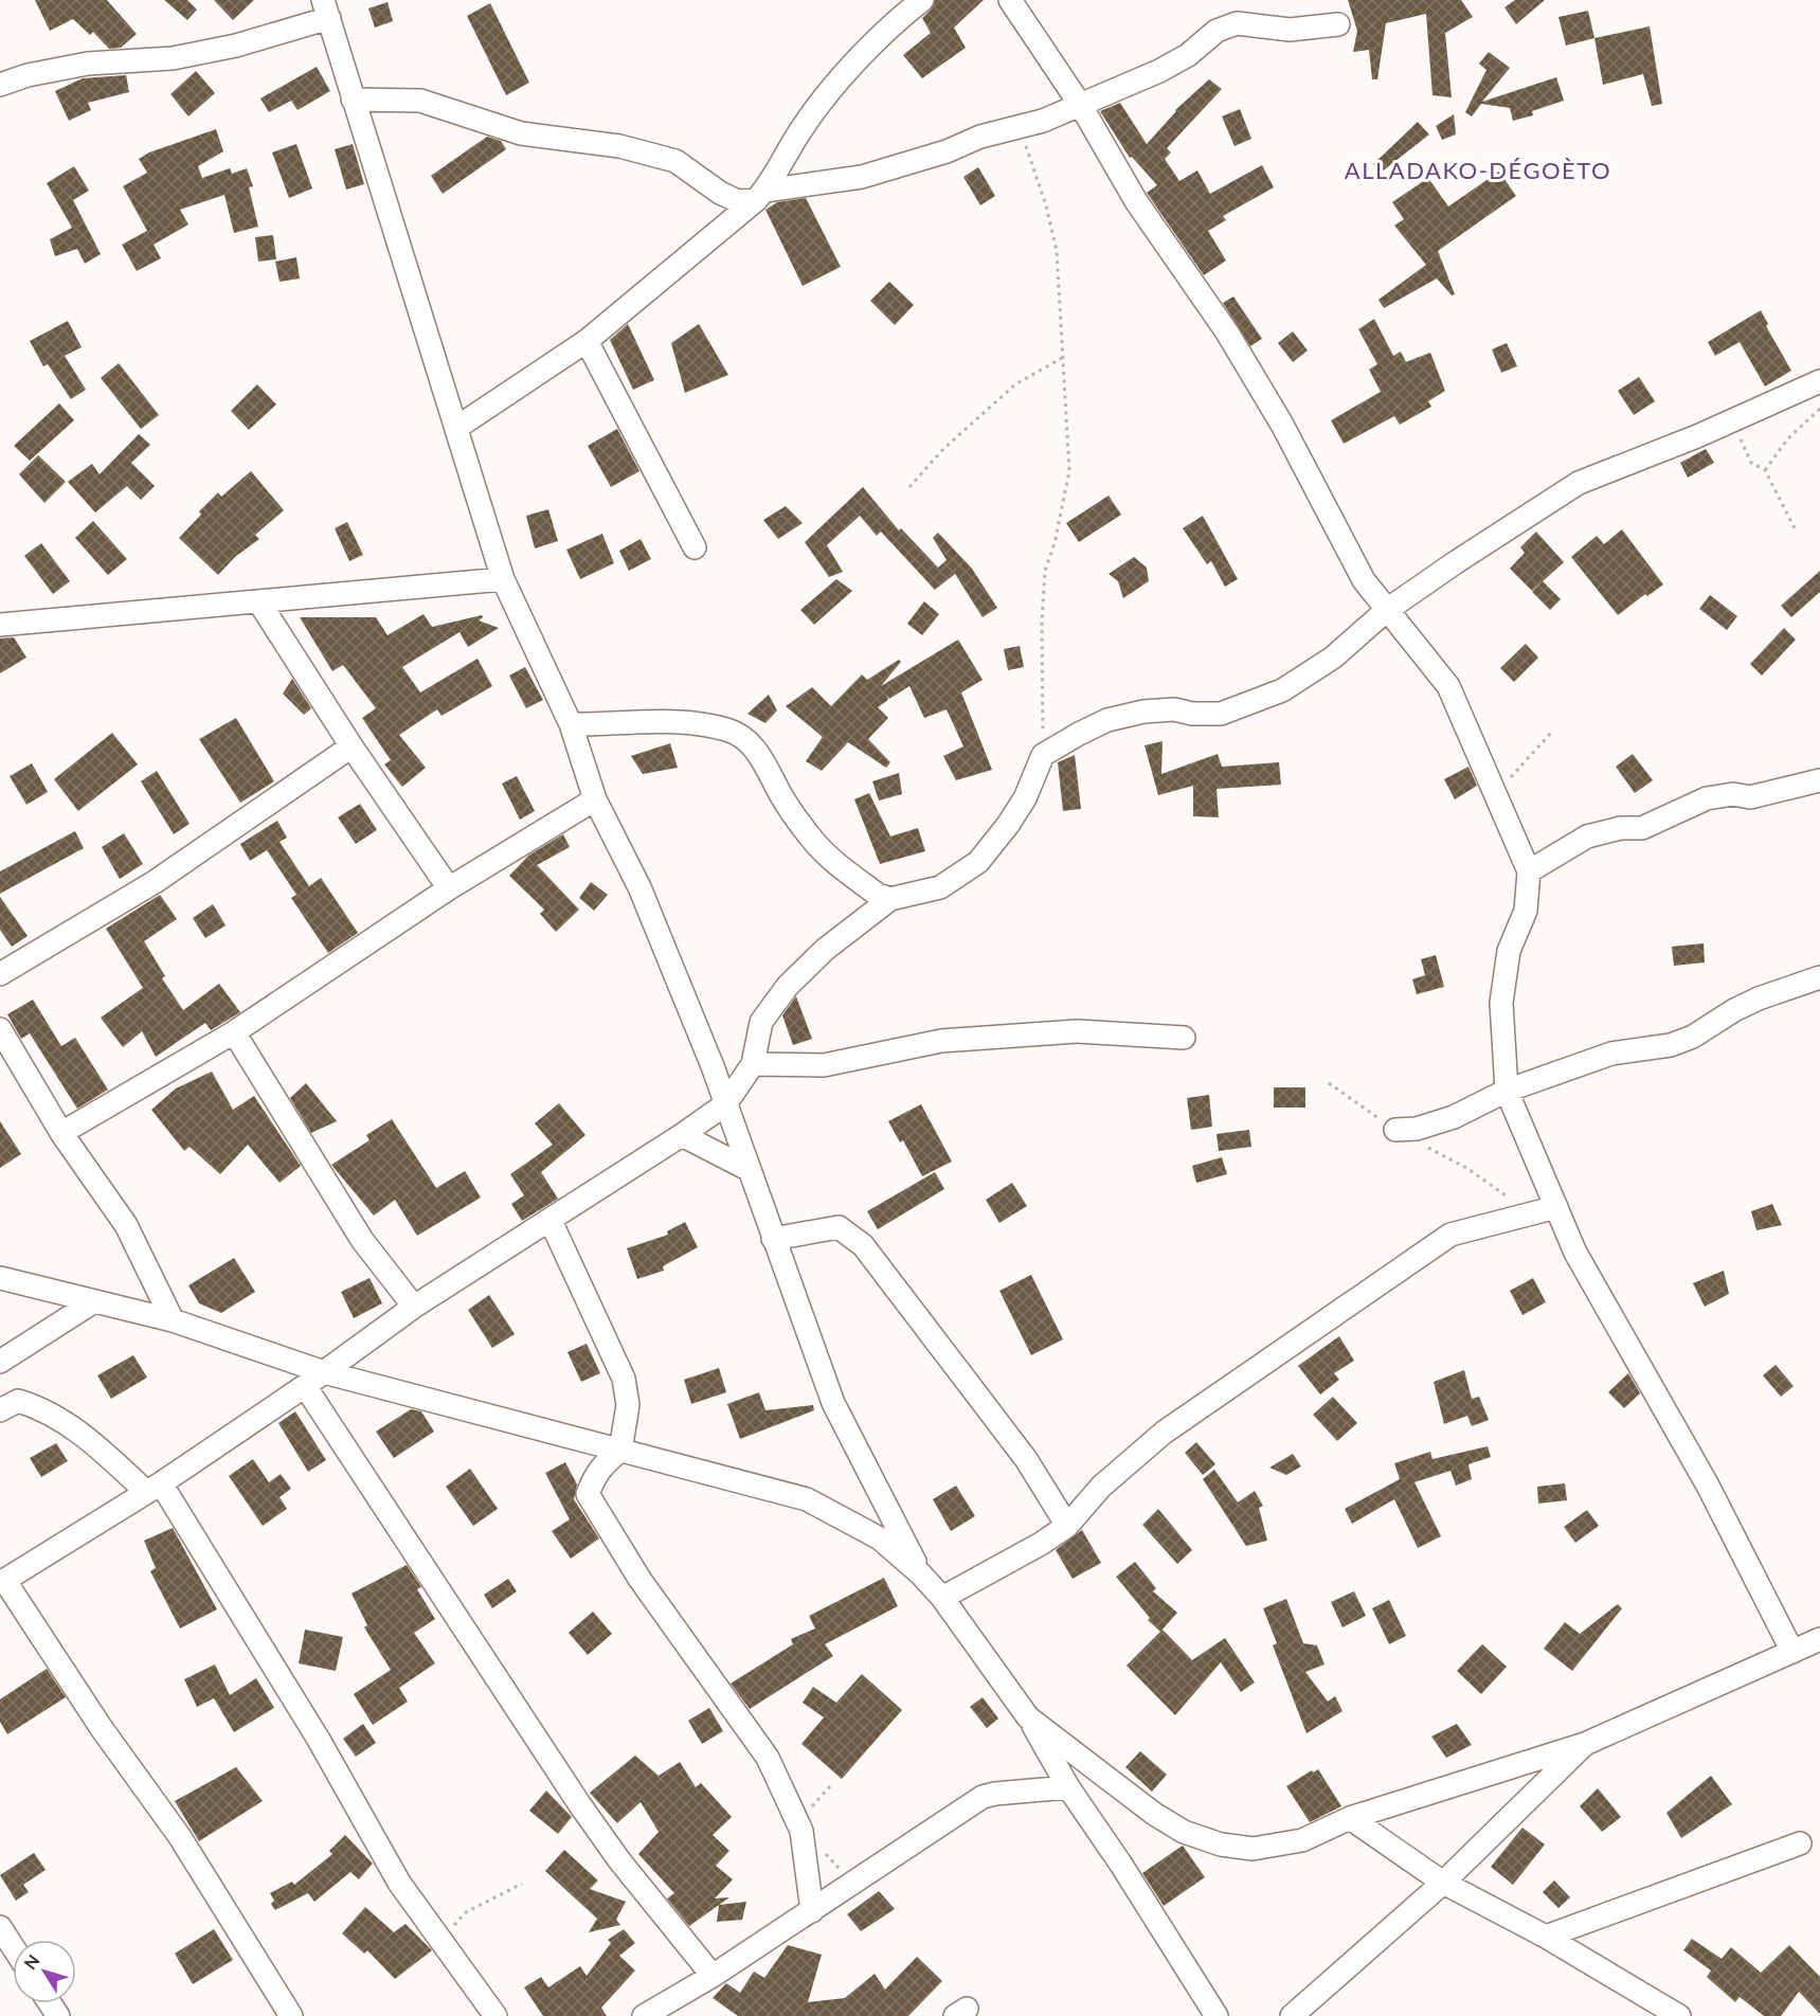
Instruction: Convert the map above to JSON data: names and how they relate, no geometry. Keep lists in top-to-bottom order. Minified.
{"districts":["ALLADAKO-DÉGOÈTO"],"north":"top left"}
